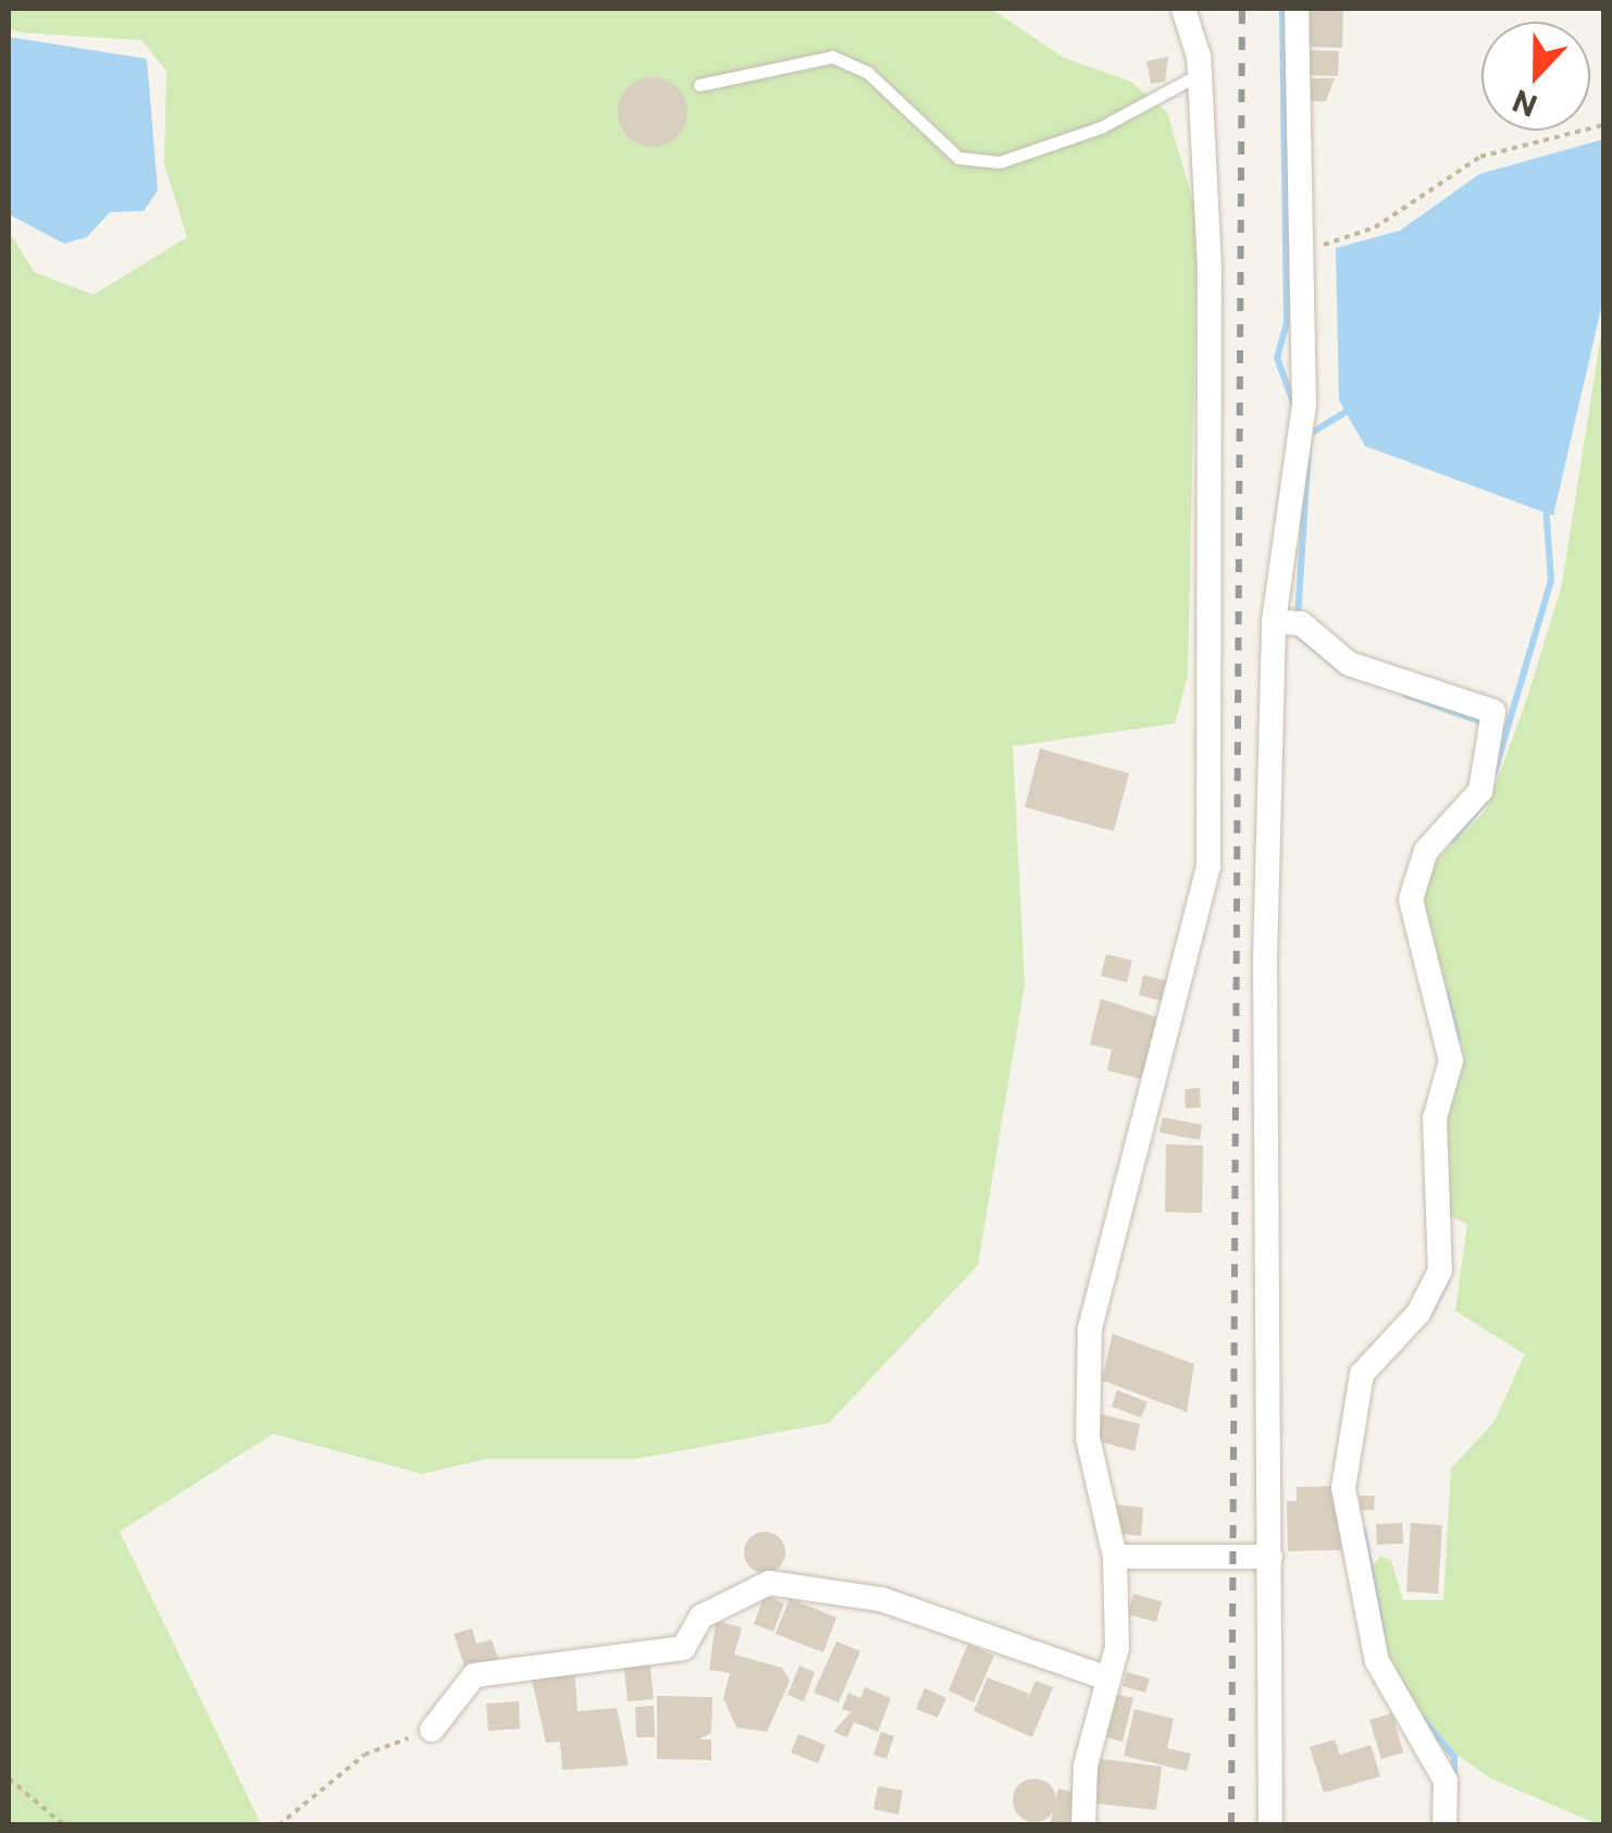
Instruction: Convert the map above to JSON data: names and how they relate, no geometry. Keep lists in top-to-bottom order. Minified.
{"north":"bottom"}
